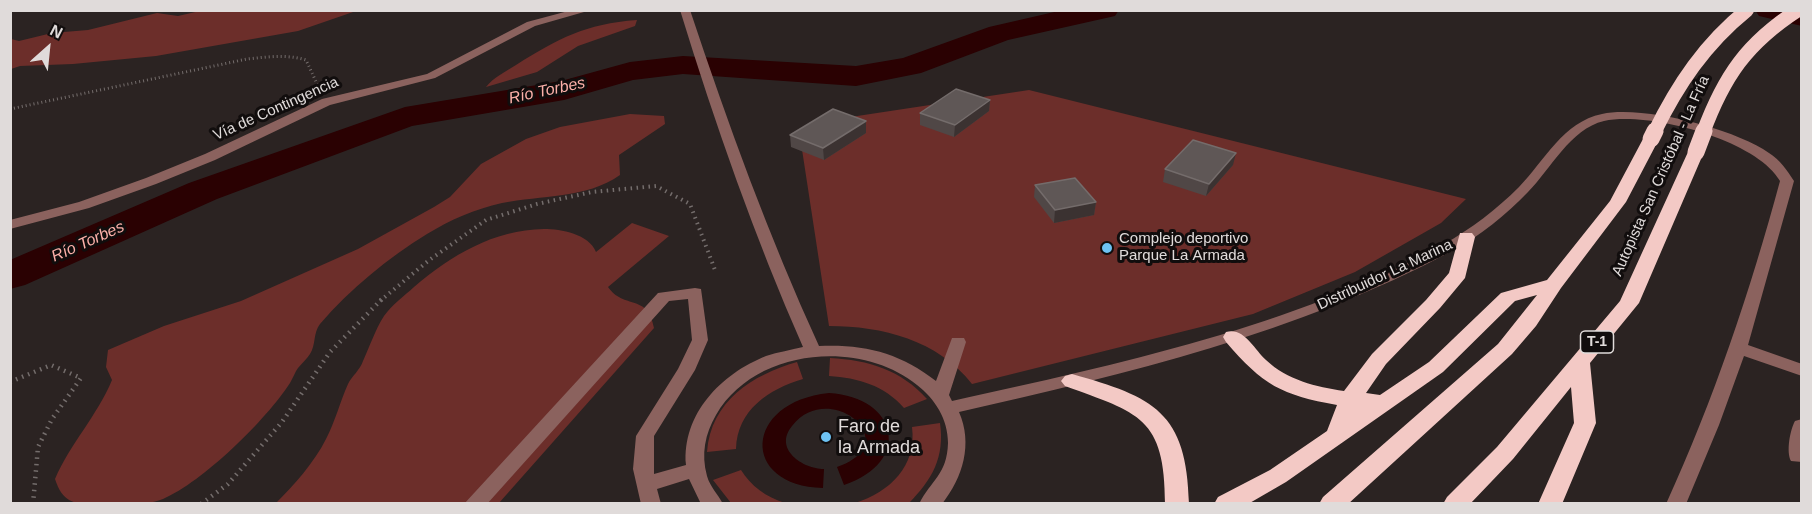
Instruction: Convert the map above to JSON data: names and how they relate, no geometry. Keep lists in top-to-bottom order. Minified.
{"streets":{"highway":["Autopista San Cristóbal - La Fría","T-1"],"street":["Vía de Contingencia","Distribuidor La Marina"]},"water":["Río Torbes"],"places":["Complejo deportivo Parque La Armada","Faro de la Armada"],"north":"top right"}
